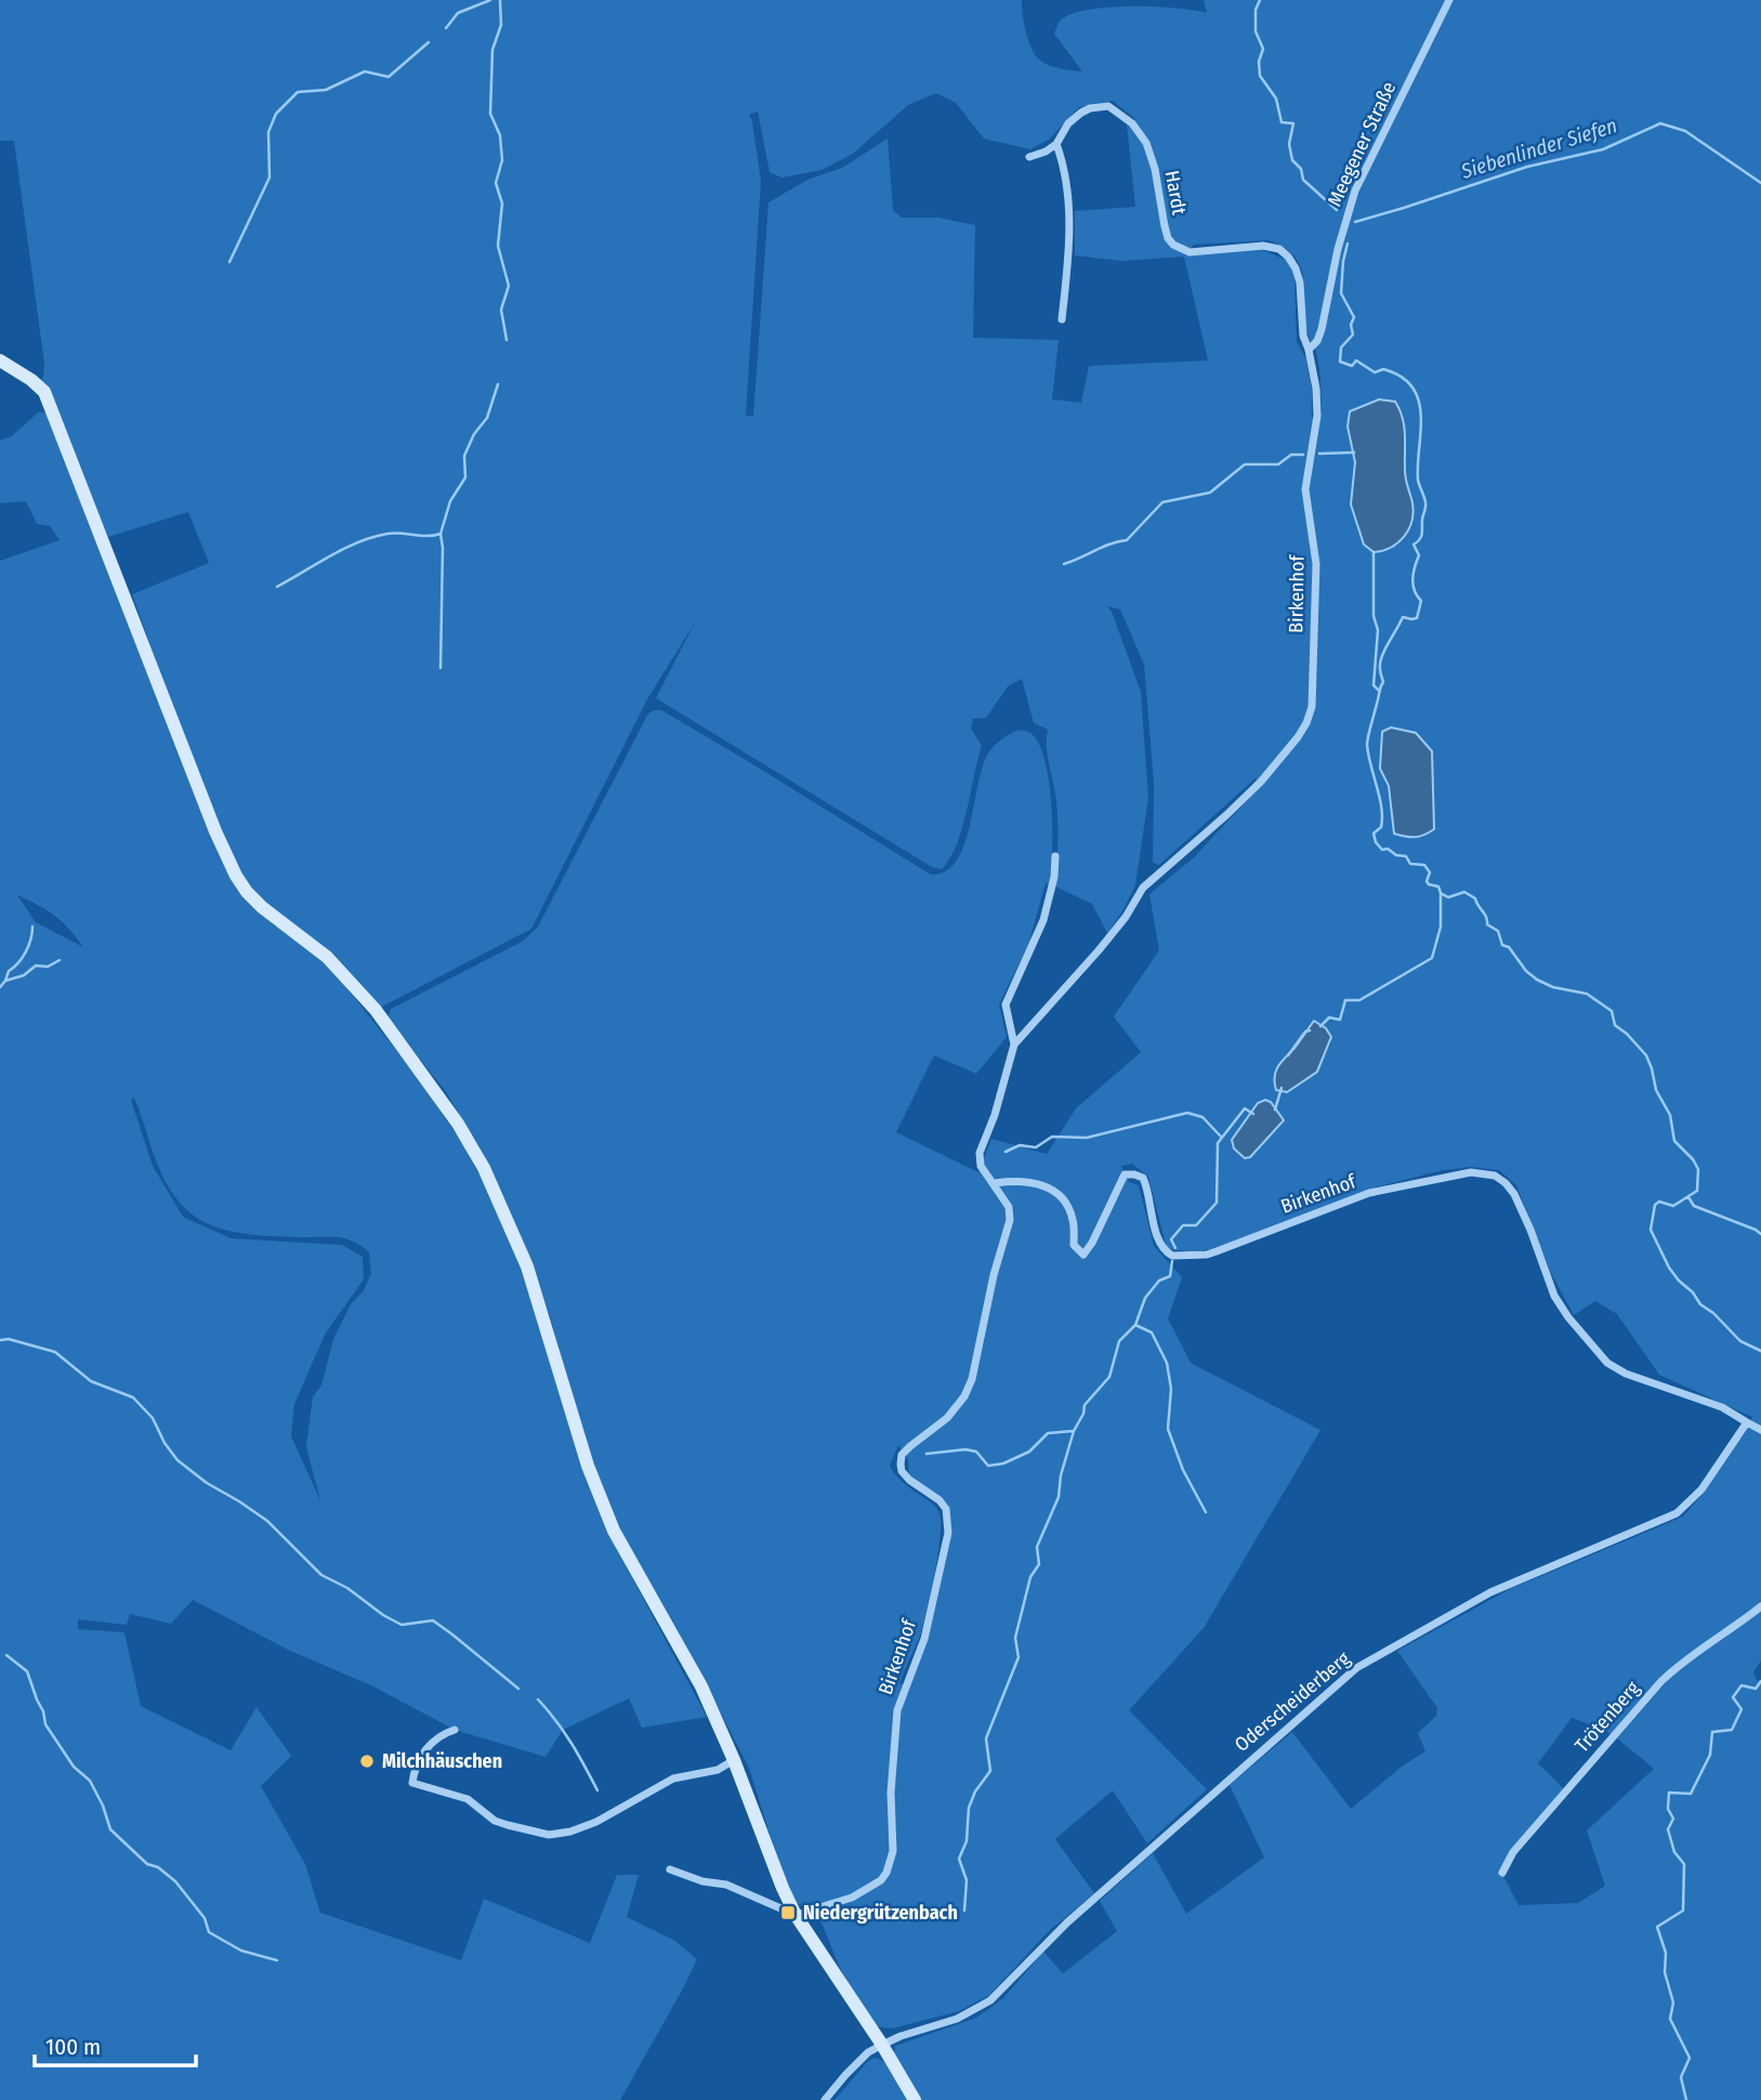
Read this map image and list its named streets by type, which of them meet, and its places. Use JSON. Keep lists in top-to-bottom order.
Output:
{
  "streets": {
    "street": [
      "Meegener Straße",
      "Hardt",
      "Birkenhof",
      "Oderscheiderberg",
      "Trötenberg"
    ]
  },
  "crossings": [
    ["Meegener Straße", "Hardt"],
    ["Meegener Straße", "Birkenhof"],
    ["Hardt", "Birkenhof"],
    ["Birkenhof", "Oderscheiderberg"]
  ],
  "water": ["Siebenlinder Siefen"],
  "places": {
    "other": ["Milchhäuschen"],
    "transit": ["Niedergrützenbach"]
  },
  "scale_bar": "100 m"
}
